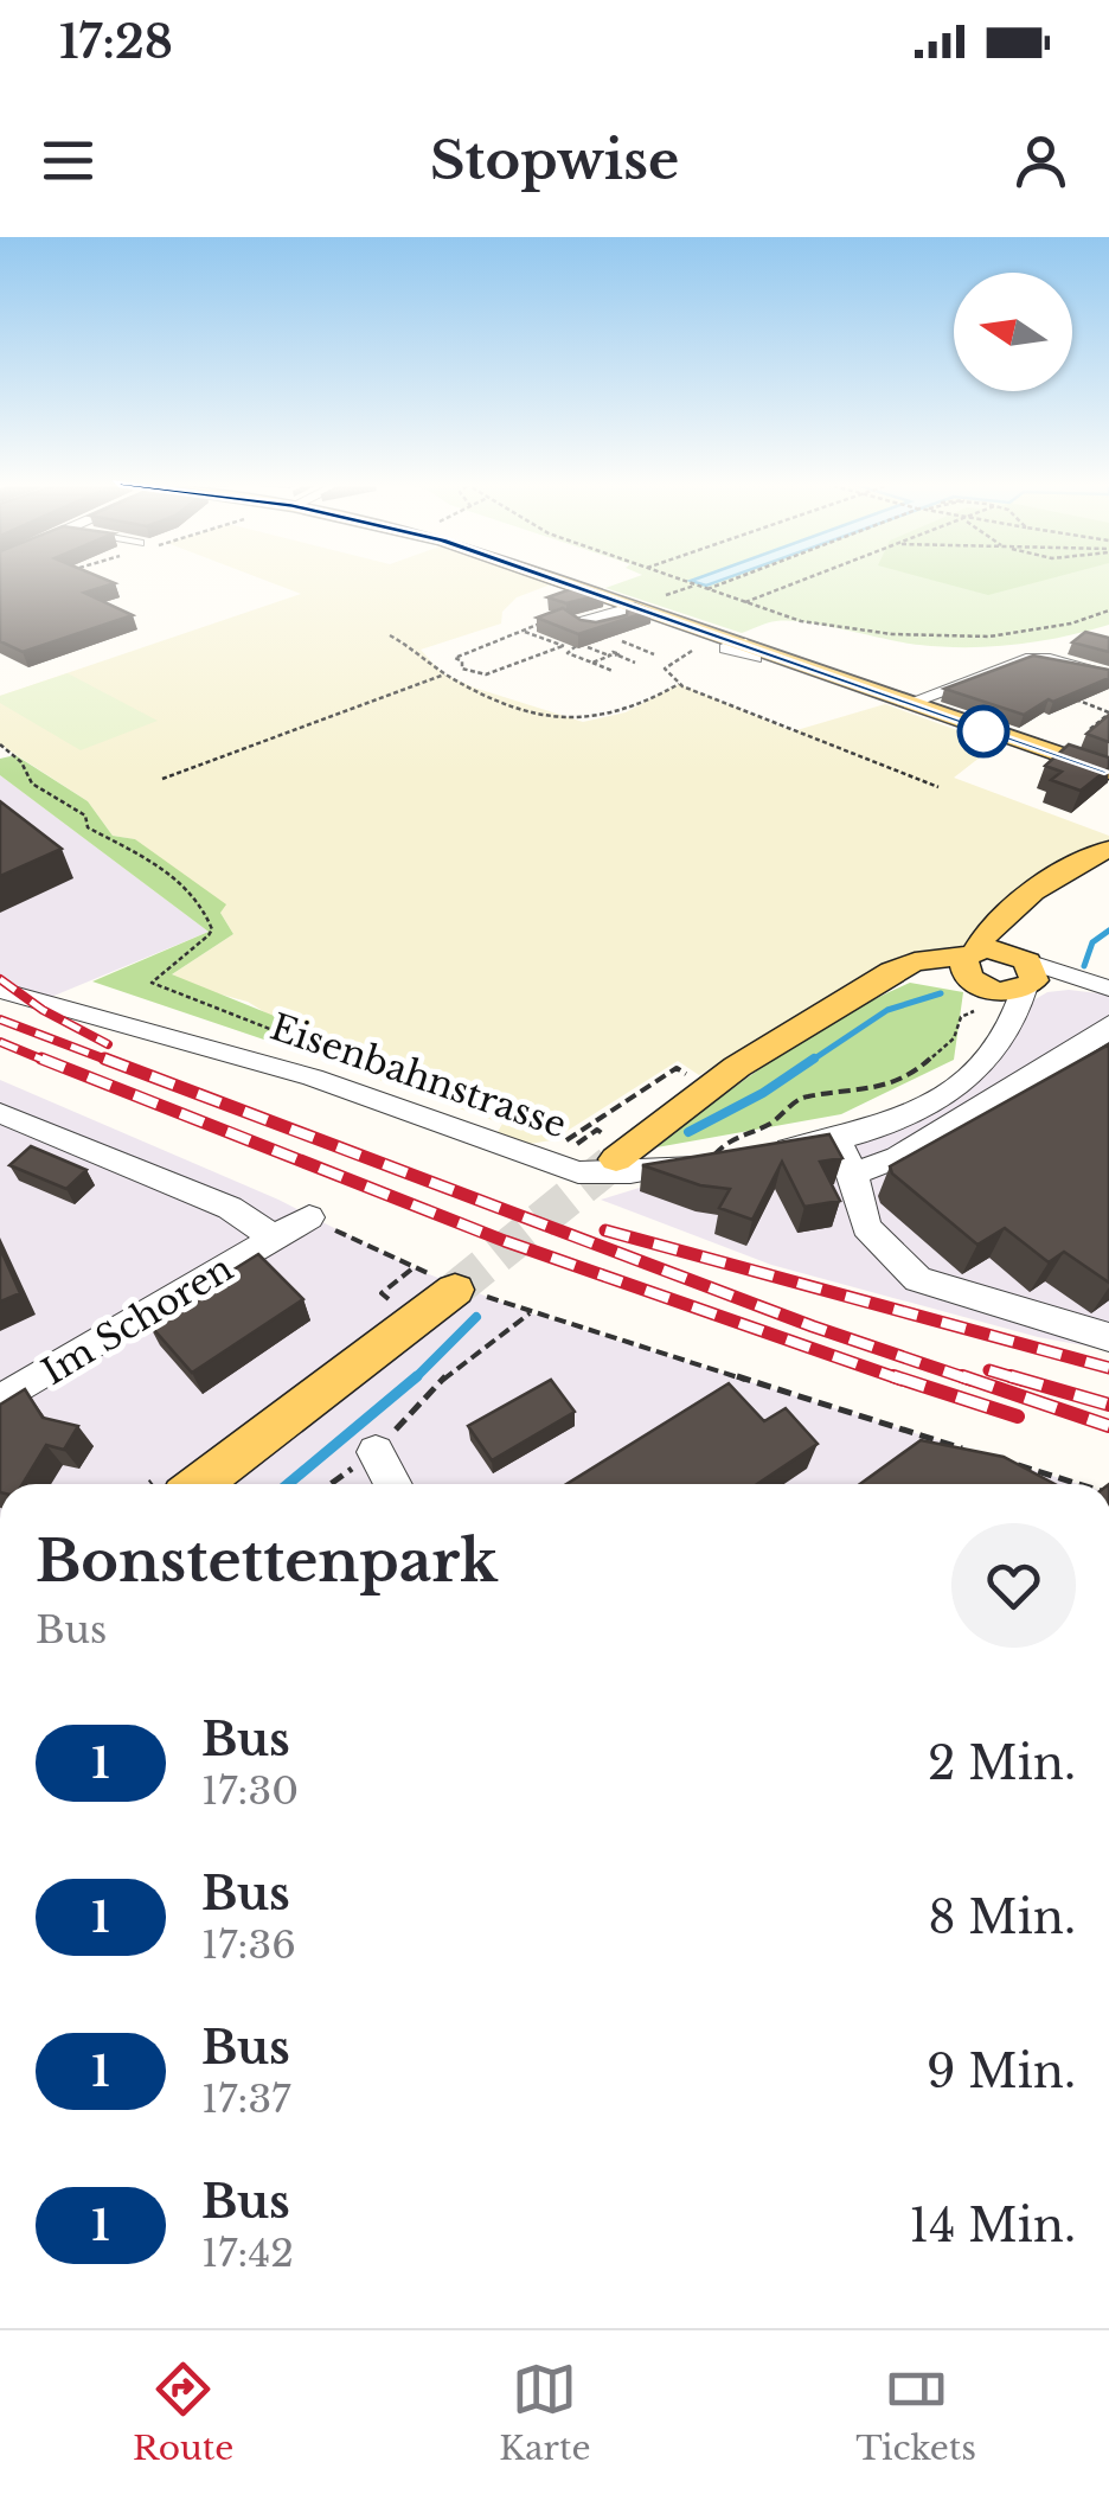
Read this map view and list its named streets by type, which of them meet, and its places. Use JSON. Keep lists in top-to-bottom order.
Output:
{
  "streets": {
    "street": ["Eisenbahnstrasse", "Im Schoren"]
  },
  "lines": ["bus line 1"],
  "north": "left",
  "page": {
    "status": "17:28",
    "header": "Stopwise",
    "heading": ["Bonstettenpark", "Bus"],
    "list": [
      {
        "mark": "1",
        "name": "Bus",
        "note": "17:30",
        "value": "2 Min."
      },
      {
        "mark": "1",
        "name": "Bus",
        "note": "17:36",
        "value": "8 Min."
      },
      {
        "mark": "1",
        "name": "Bus",
        "note": "17:37",
        "value": "9 Min."
      },
      {
        "mark": "1",
        "name": "Bus",
        "note": "17:42",
        "value": "14 Min."
      }
    ],
    "tabs": ["Route", "Karte", "Tickets"]
  }
}
